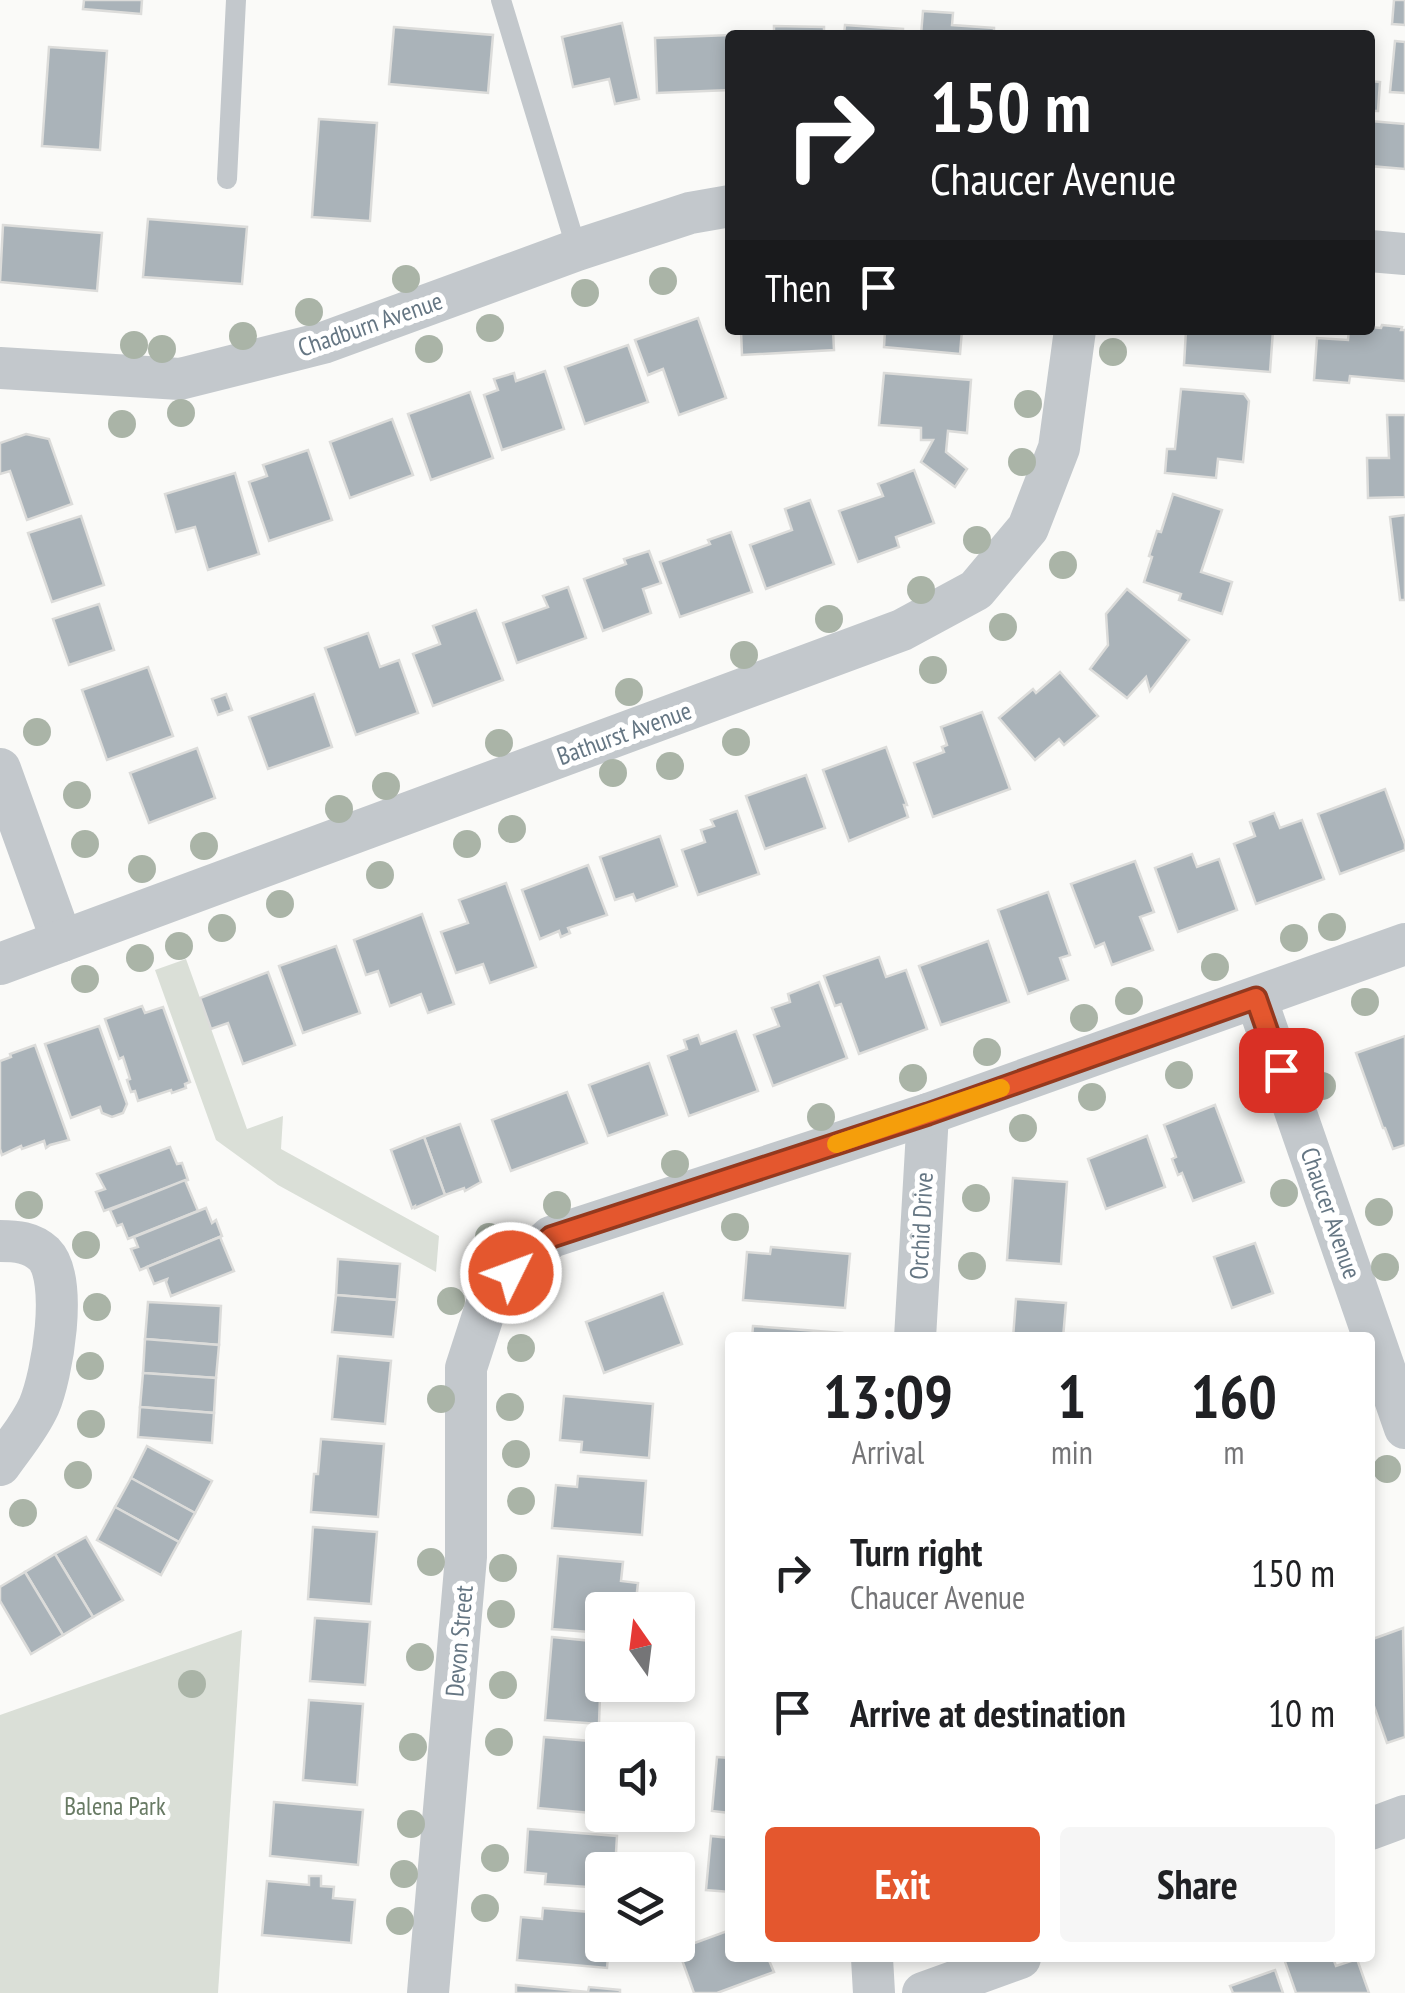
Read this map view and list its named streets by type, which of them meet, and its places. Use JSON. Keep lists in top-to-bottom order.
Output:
{
  "streets": {
    "street": [
      "Chadburn Avenue",
      "Bathurst Avenue",
      "Chaucer Avenue",
      "Orchid Drive",
      "Devon Street"
    ]
  },
  "crossings": [
    ["Orchid Drive", "Devon Street"]
  ],
  "parks": ["Balena Park"],
  "north": "top",
  "page": {
    "turn": ["150 m", "Chaucer Avenue"],
    "then": "Then",
    "eta": [
      "13:09",
      "Arrival",
      "1",
      "min",
      "160",
      "m"
    ],
    "list": [
      {
        "name": "Turn right",
        "note": "Chaucer Avenue",
        "value": "150 m"
      },
      {
        "name": "Arrive at destination",
        "value": "10 m"
      }
    ],
    "buttons": ["Exit", "Share"]
  }
}
